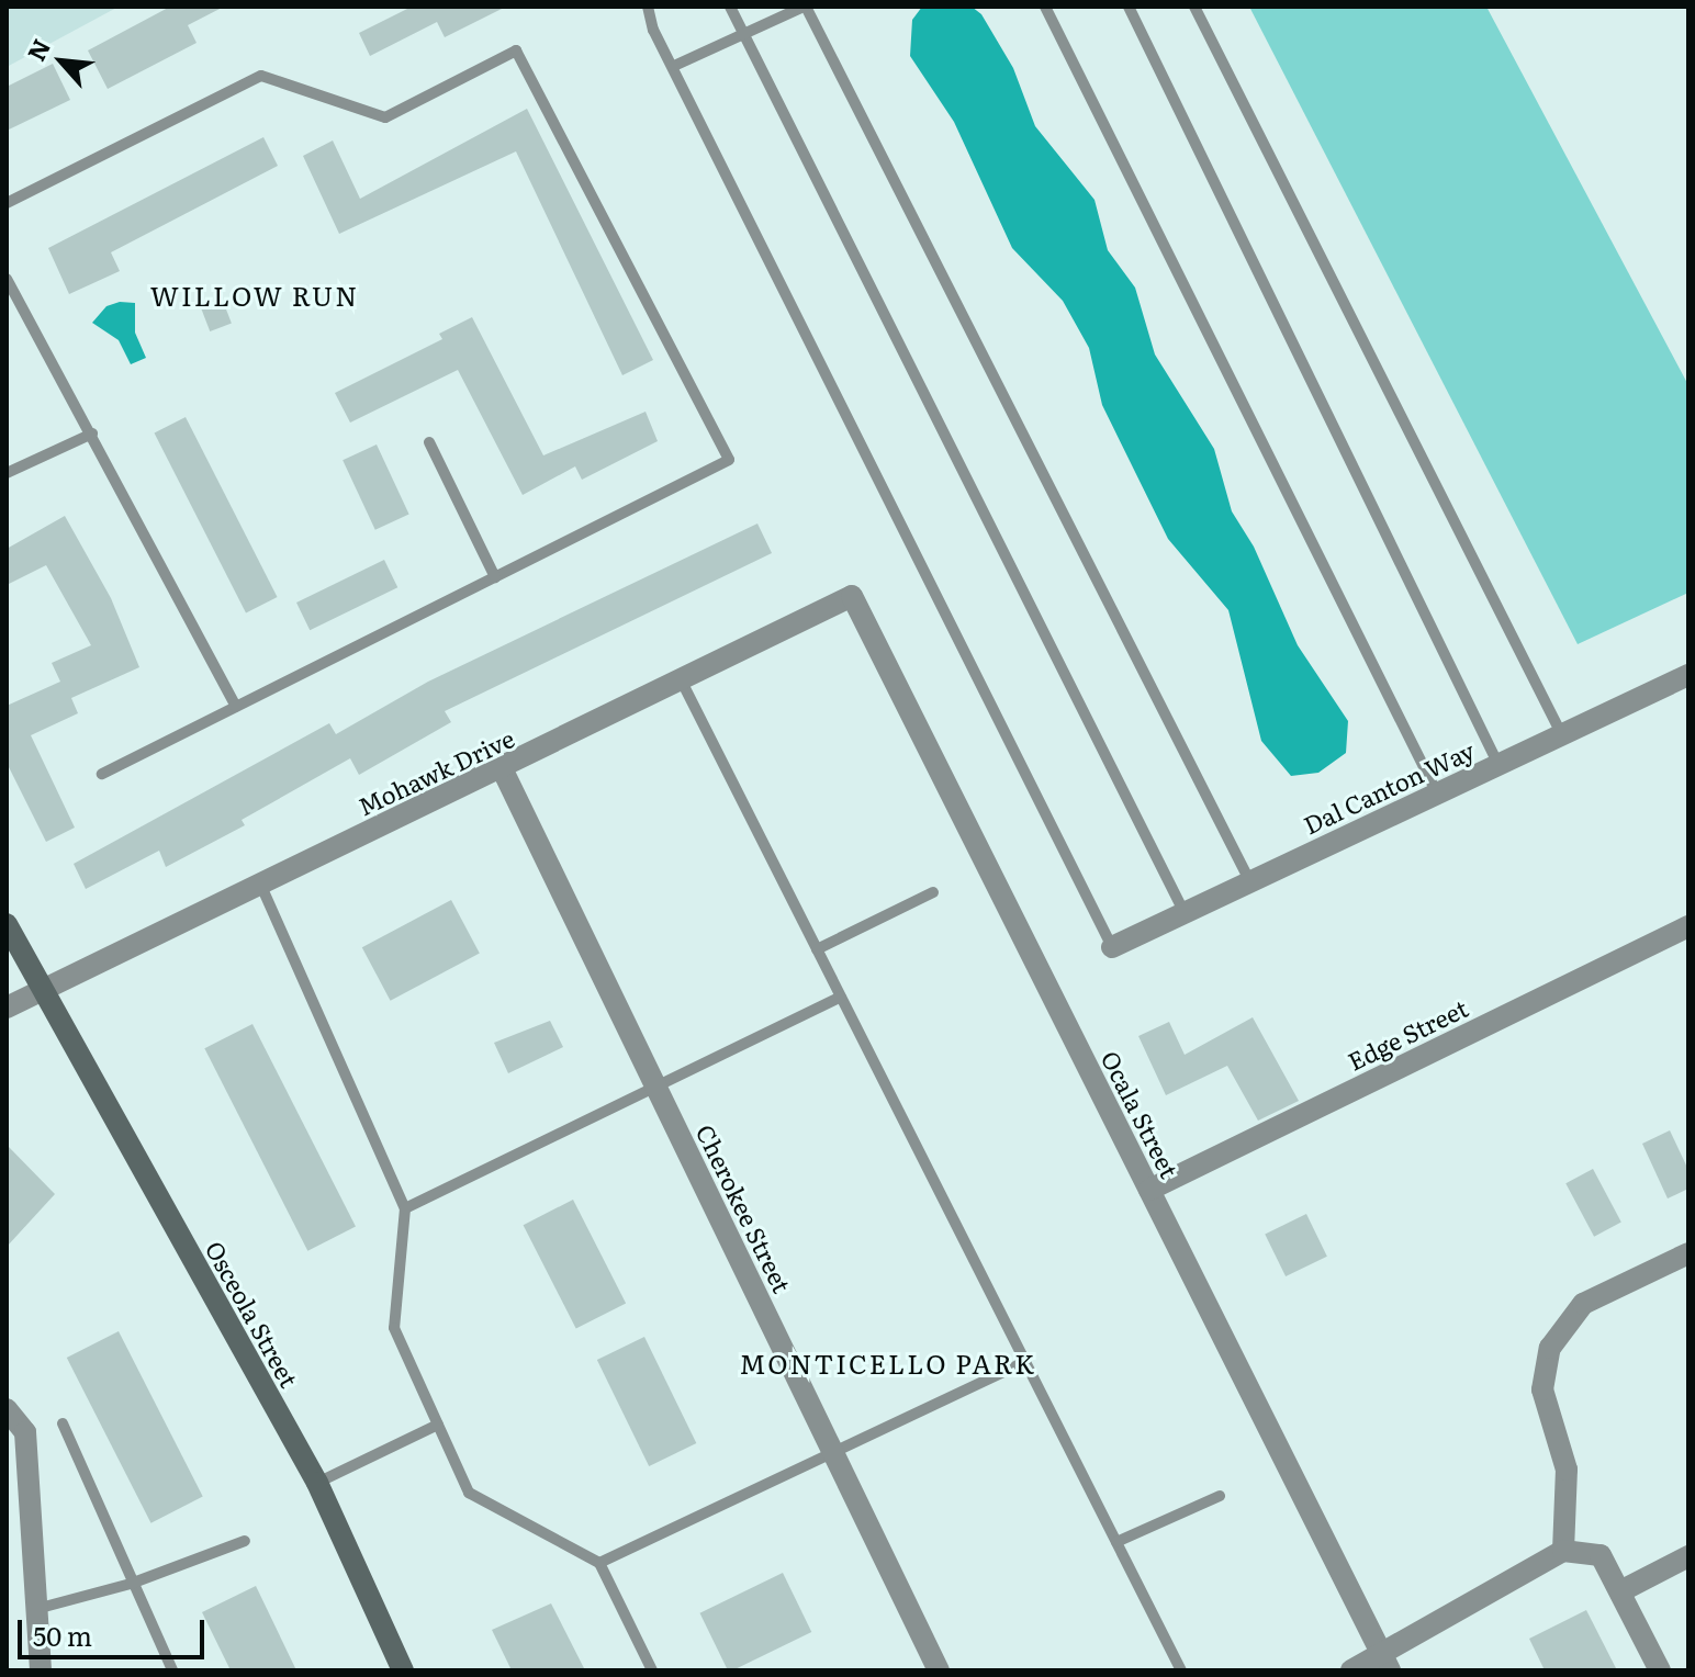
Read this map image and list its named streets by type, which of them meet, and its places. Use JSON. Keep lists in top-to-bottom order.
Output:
{
  "streets": {
    "street": [
      "Mohawk Drive",
      "Dal Canton Way",
      "Edge Street",
      "Ocala Street",
      "Cherokee Street",
      "Osceola Street"
    ]
  },
  "crossings": [
    ["Mohawk Drive", "Ocala Street"],
    ["Mohawk Drive", "Cherokee Street"],
    ["Mohawk Drive", "Osceola Street"],
    ["Edge Street", "Ocala Street"]
  ],
  "districts": ["WILLOW RUN", "MONTICELLO PARK"],
  "scale_bar": "50 m",
  "north": "top left"
}
